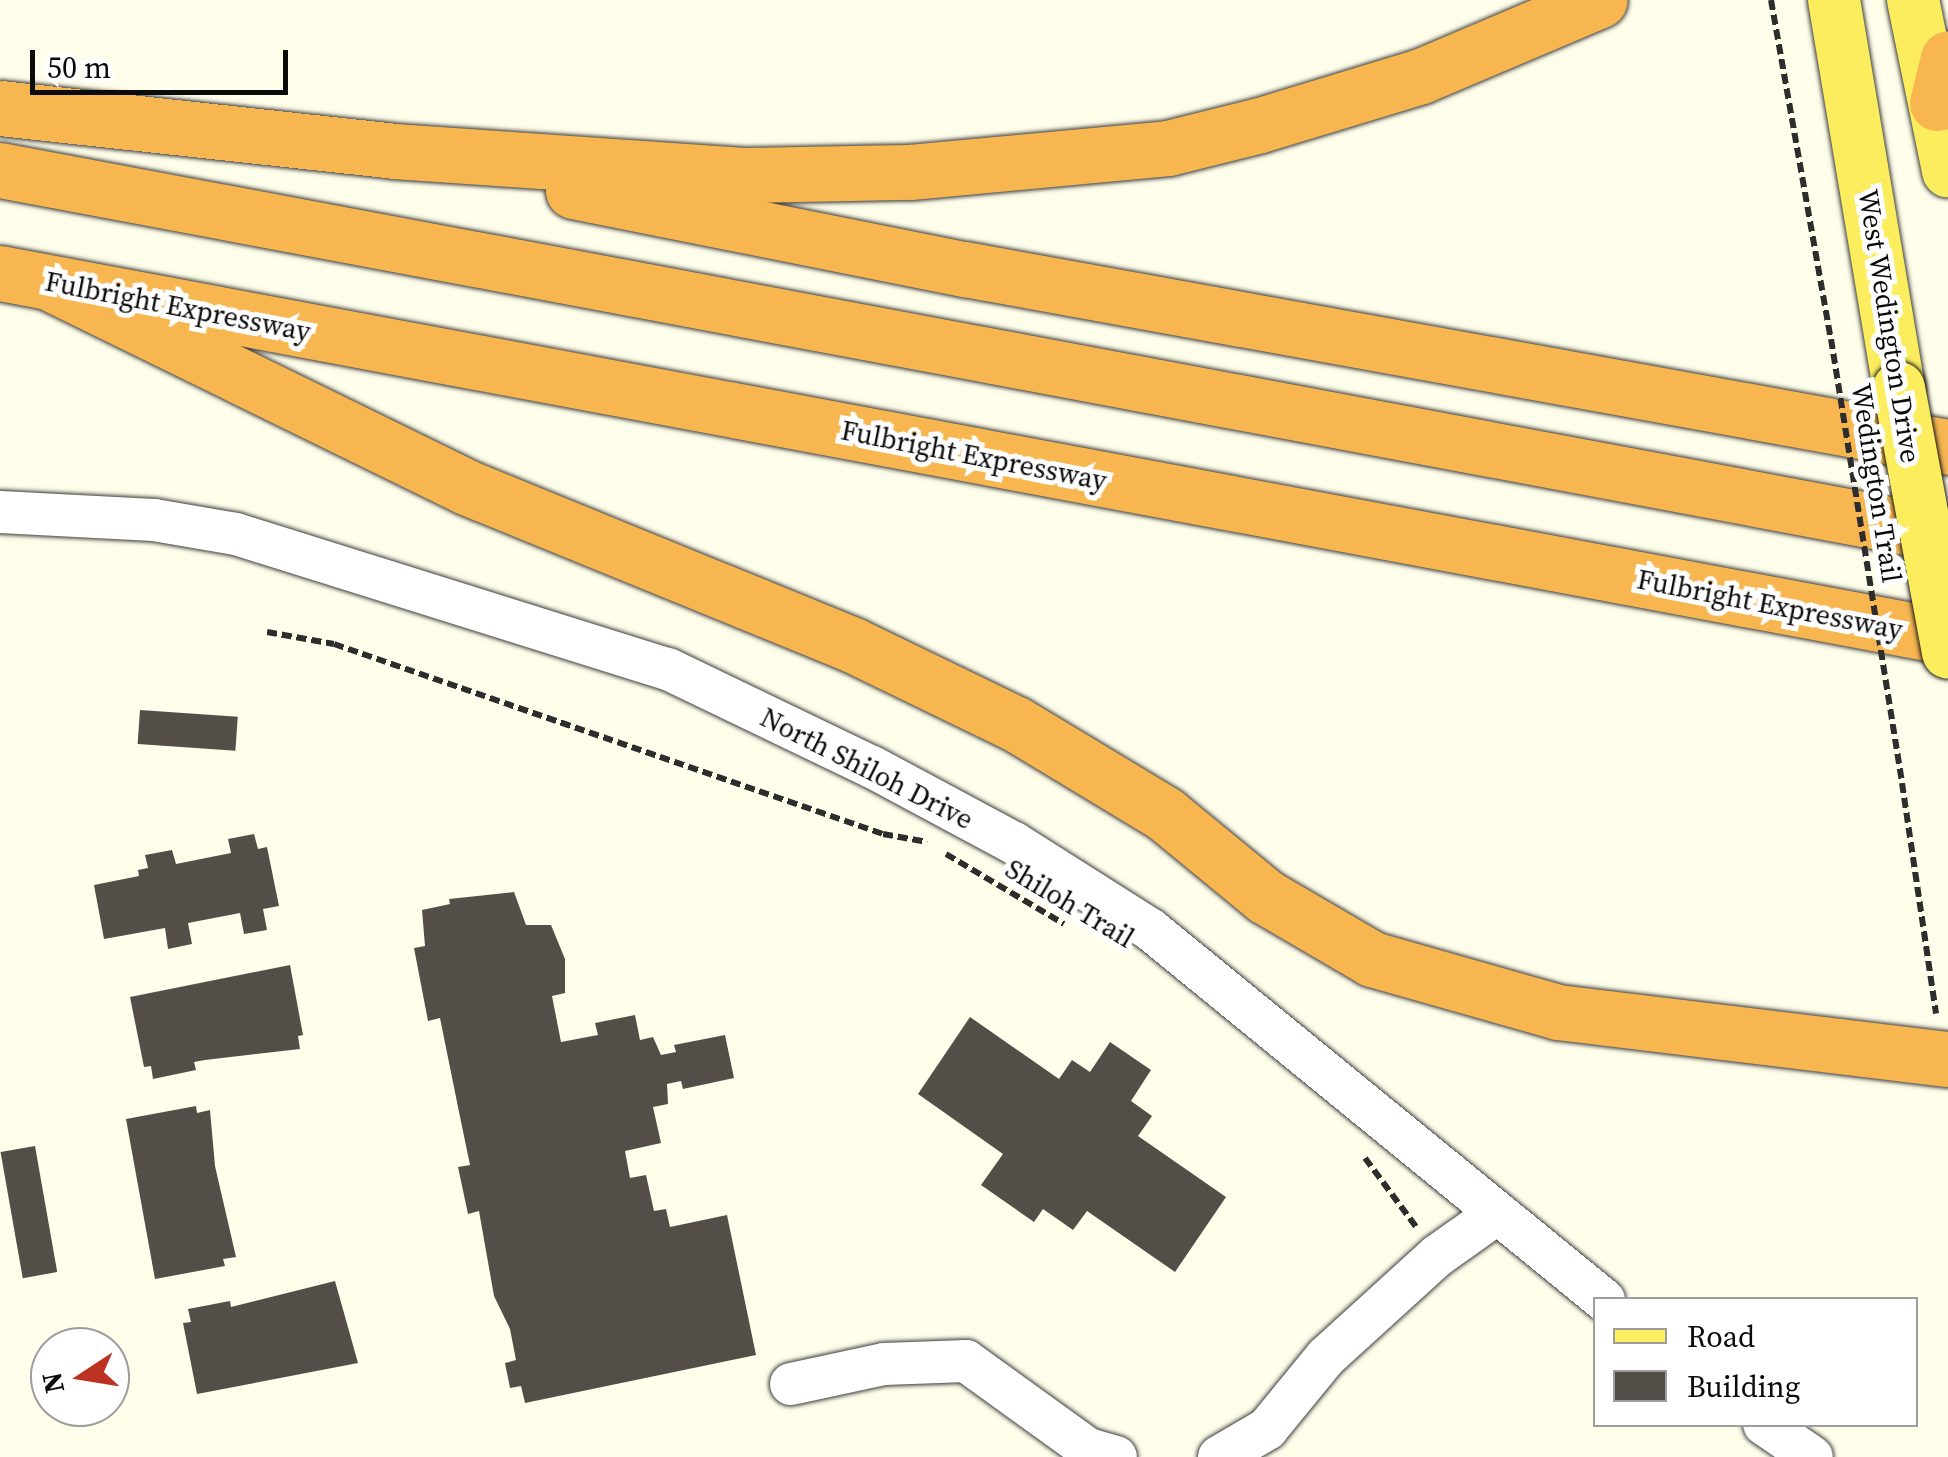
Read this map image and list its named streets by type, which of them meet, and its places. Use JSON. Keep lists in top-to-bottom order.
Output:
{
  "streets": {
    "highway": ["Fulbright Expressway"],
    "main road": ["West Wedington Drive"],
    "street": ["North Shiloh Drive"],
    "path": ["Wedington Trail", "Shiloh Trail"]
  },
  "legend": ["Road", "Building"],
  "scale_bar": "50 m",
  "north": "left"
}
